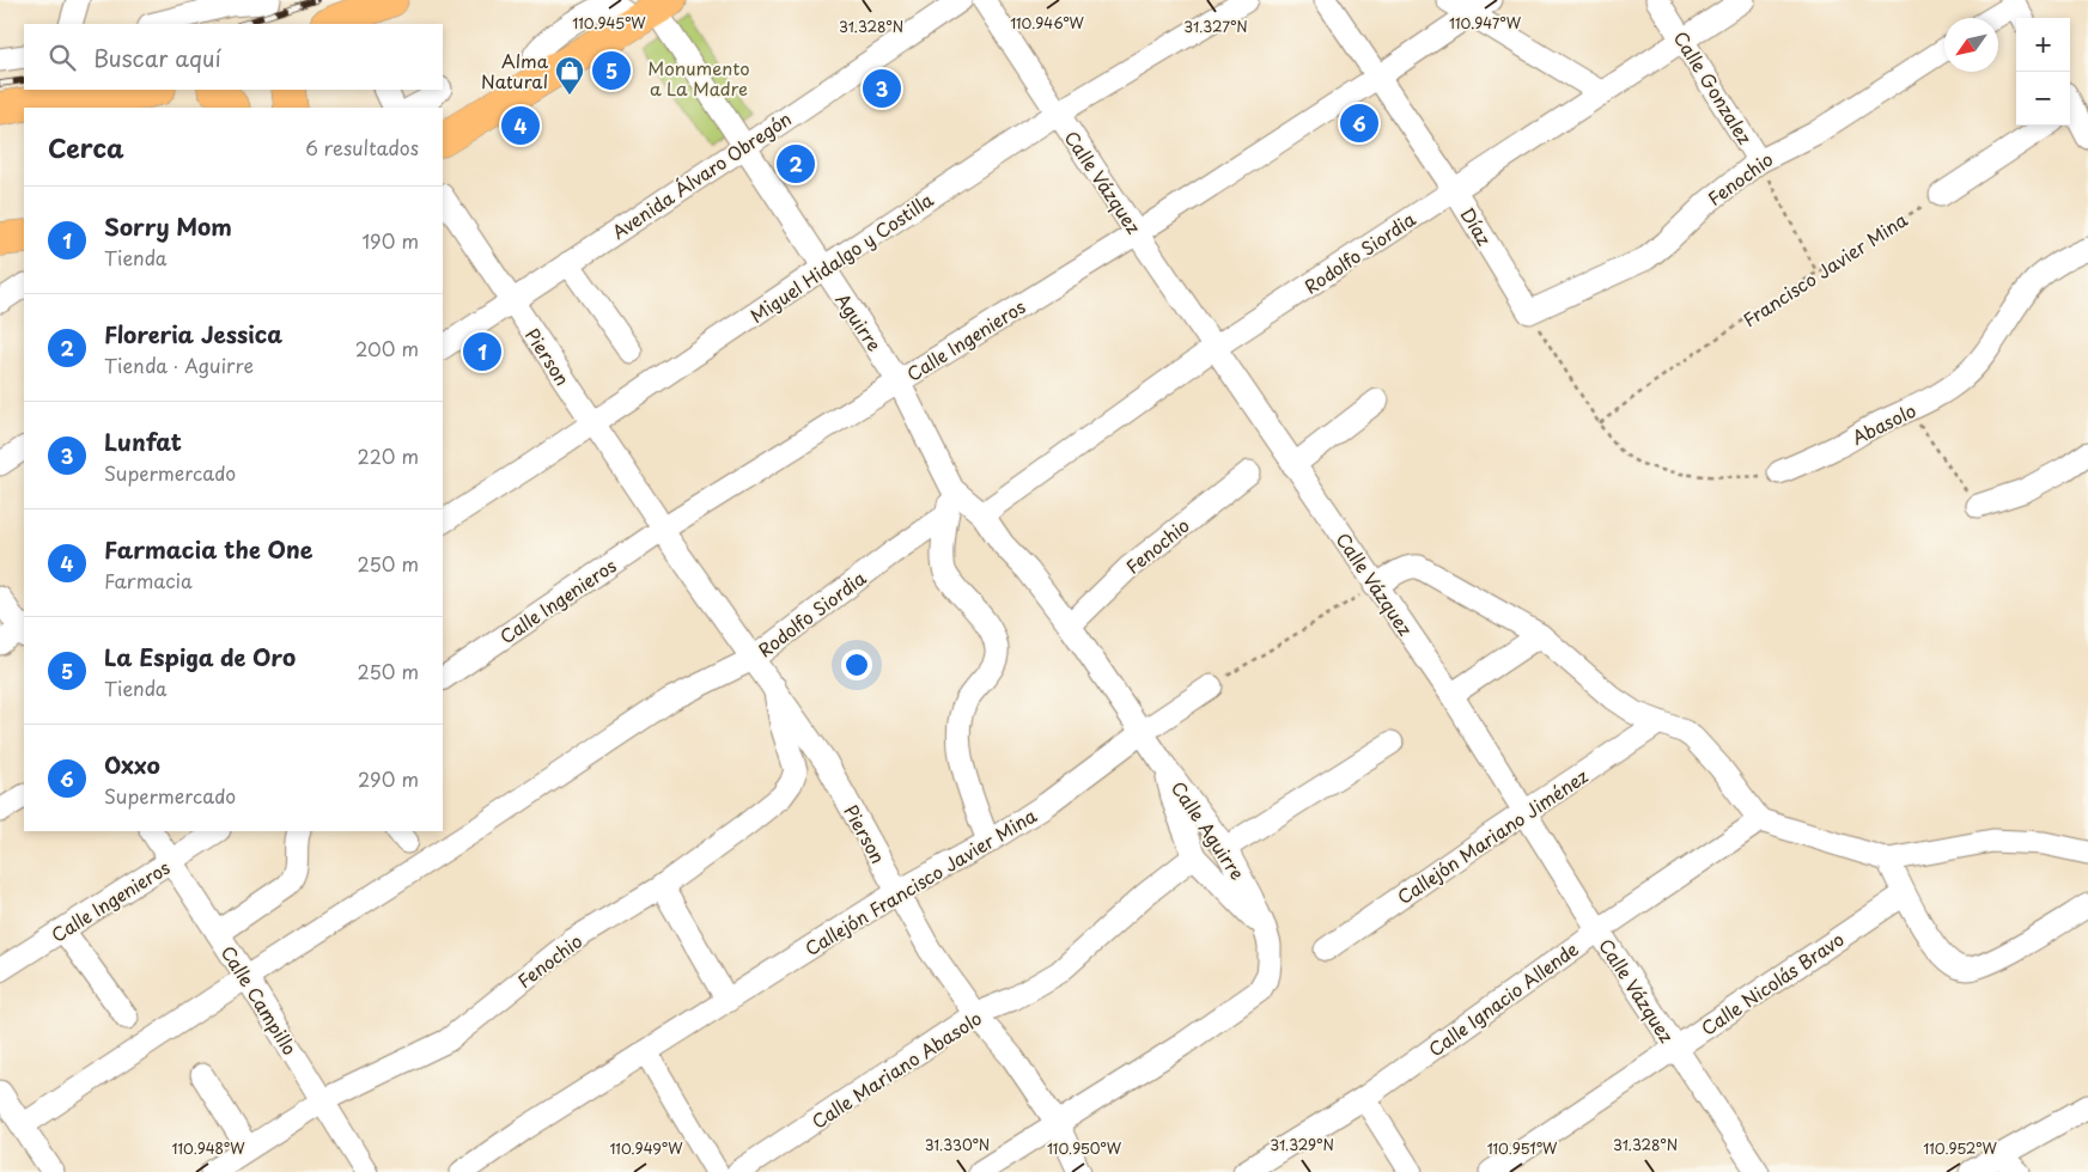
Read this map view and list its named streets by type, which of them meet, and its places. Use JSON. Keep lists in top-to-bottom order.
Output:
{
  "streets": {
    "street": [
      "Calle Gonzalez",
      "Avenida Álvaro Obregón",
      "Fenochio",
      "Calle Vázquez",
      "Díaz",
      "Rodolfo Siordia",
      "Miguel Hidalgo y Costilla",
      "Aguirre",
      "Calle Ingenieros",
      "Pierson",
      "Abasolo",
      "Calle Aguirre",
      "Callejón Mariano Jiménez",
      "Callejón Francisco Javier Mina",
      "Calle Nicolás Bravo",
      "Calle Ignacio Allende",
      "Calle Campillo",
      "Calle Mariano Abasolo"
    ],
    "path": ["Francisco Javier Mina"]
  },
  "crossings": [
    ["Calle Gonzalez", "Fenochio"],
    ["Calle Gonzalez", "Rodolfo Siordia"],
    ["Calle Gonzalez", "Francisco Javier Mina"],
    ["Avenida Álvaro Obregón", "Aguirre"],
    ["Avenida Álvaro Obregón", "Pierson"],
    ["Fenochio", "Díaz"],
    ["Fenochio", "Aguirre"],
    ["Fenochio", "Pierson"],
    ["Fenochio", "Calle Aguirre"],
    ["Fenochio", "Calle Campillo"],
    ["Calle Vázquez", "Rodolfo Siordia"],
    ["Calle Vázquez", "Miguel Hidalgo y Costilla"],
    ["Calle Vázquez", "Calle Ingenieros"],
    ["Calle Vázquez", "Callejón Mariano Jiménez"],
    ["Calle Vázquez", "Calle Nicolás Bravo"],
    ["Calle Vázquez", "Calle Ignacio Allende"],
    ["Díaz", "Rodolfo Siordia"],
    ["Díaz", "Calle Ingenieros"],
    ["Rodolfo Siordia", "Aguirre"],
    ["Rodolfo Siordia", "Pierson"],
    ["Rodolfo Siordia", "Calle Campillo"],
    ["Miguel Hidalgo y Costilla", "Aguirre"],
    ["Miguel Hidalgo y Costilla", "Pierson"],
    ["Aguirre", "Calle Ingenieros"],
    ["Aguirre", "Calle Aguirre"],
    ["Calle Ingenieros", "Pierson"],
    ["Calle Ingenieros", "Calle Campillo"],
    ["Pierson", "Calle Aguirre"],
    ["Pierson", "Callejón Francisco Javier Mina"],
    ["Pierson", "Calle Mariano Abasolo"],
    ["Calle Aguirre", "Callejón Francisco Javier Mina"],
    ["Calle Aguirre", "Calle Mariano Abasolo"]
  ],
  "parks": ["Monumento a La Madre"],
  "places": {
    "shop": ["Alma Natural"]
  },
  "north": "bottom left",
  "page": {
    "map_buttons": ["+", "−"],
    "search": "Buscar aquí",
    "pins": [
      "5",
      "3",
      "6",
      "4",
      "2",
      "1"
    ],
    "heading": ["Cerca", "6 resultados"],
    "list": [
      {
        "mark": "1",
        "name": "Sorry Mom",
        "note": "Tienda",
        "value": "190 m"
      },
      {
        "mark": "2",
        "name": "Floreria Jessica",
        "note": "Tienda · Aguirre",
        "value": "200 m"
      },
      {
        "mark": "3",
        "name": "Lunfat",
        "note": "Supermercado",
        "value": "220 m"
      },
      {
        "mark": "4",
        "name": "Farmacia the One",
        "note": "Farmacia",
        "value": "250 m"
      },
      {
        "mark": "5",
        "name": "La Espiga de Oro",
        "note": "Tienda",
        "value": "250 m"
      },
      {
        "mark": "6",
        "name": "Oxxo",
        "note": "Supermercado",
        "value": "290 m"
      }
    ]
  },
  "coordinates": [
    "110.945°W",
    "110.946°W",
    "110.947°W",
    "31.328°N",
    "31.327°N",
    "31.330°N",
    "31.329°N",
    "110.948°W",
    "110.949°W",
    "110.950°W",
    "110.951°W",
    "110.952°W"
  ]
}
